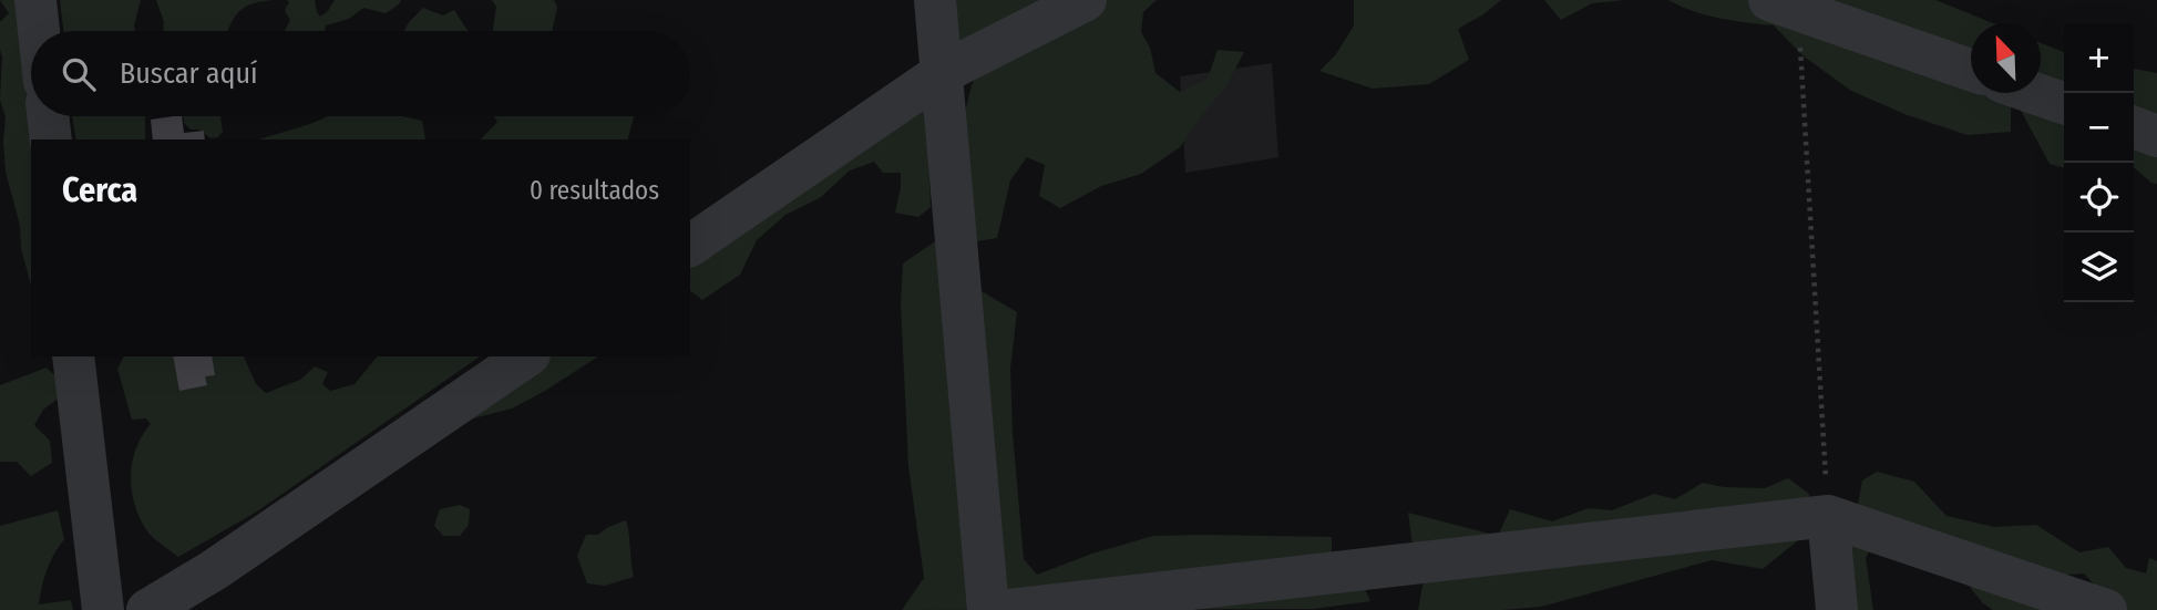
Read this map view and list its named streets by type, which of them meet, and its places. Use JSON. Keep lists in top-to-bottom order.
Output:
{
  "north": "top left",
  "page": {
    "map_buttons": ["+", "−"],
    "search": "Buscar aquí",
    "heading": ["Cerca", "0 resultados"]
  }
}
